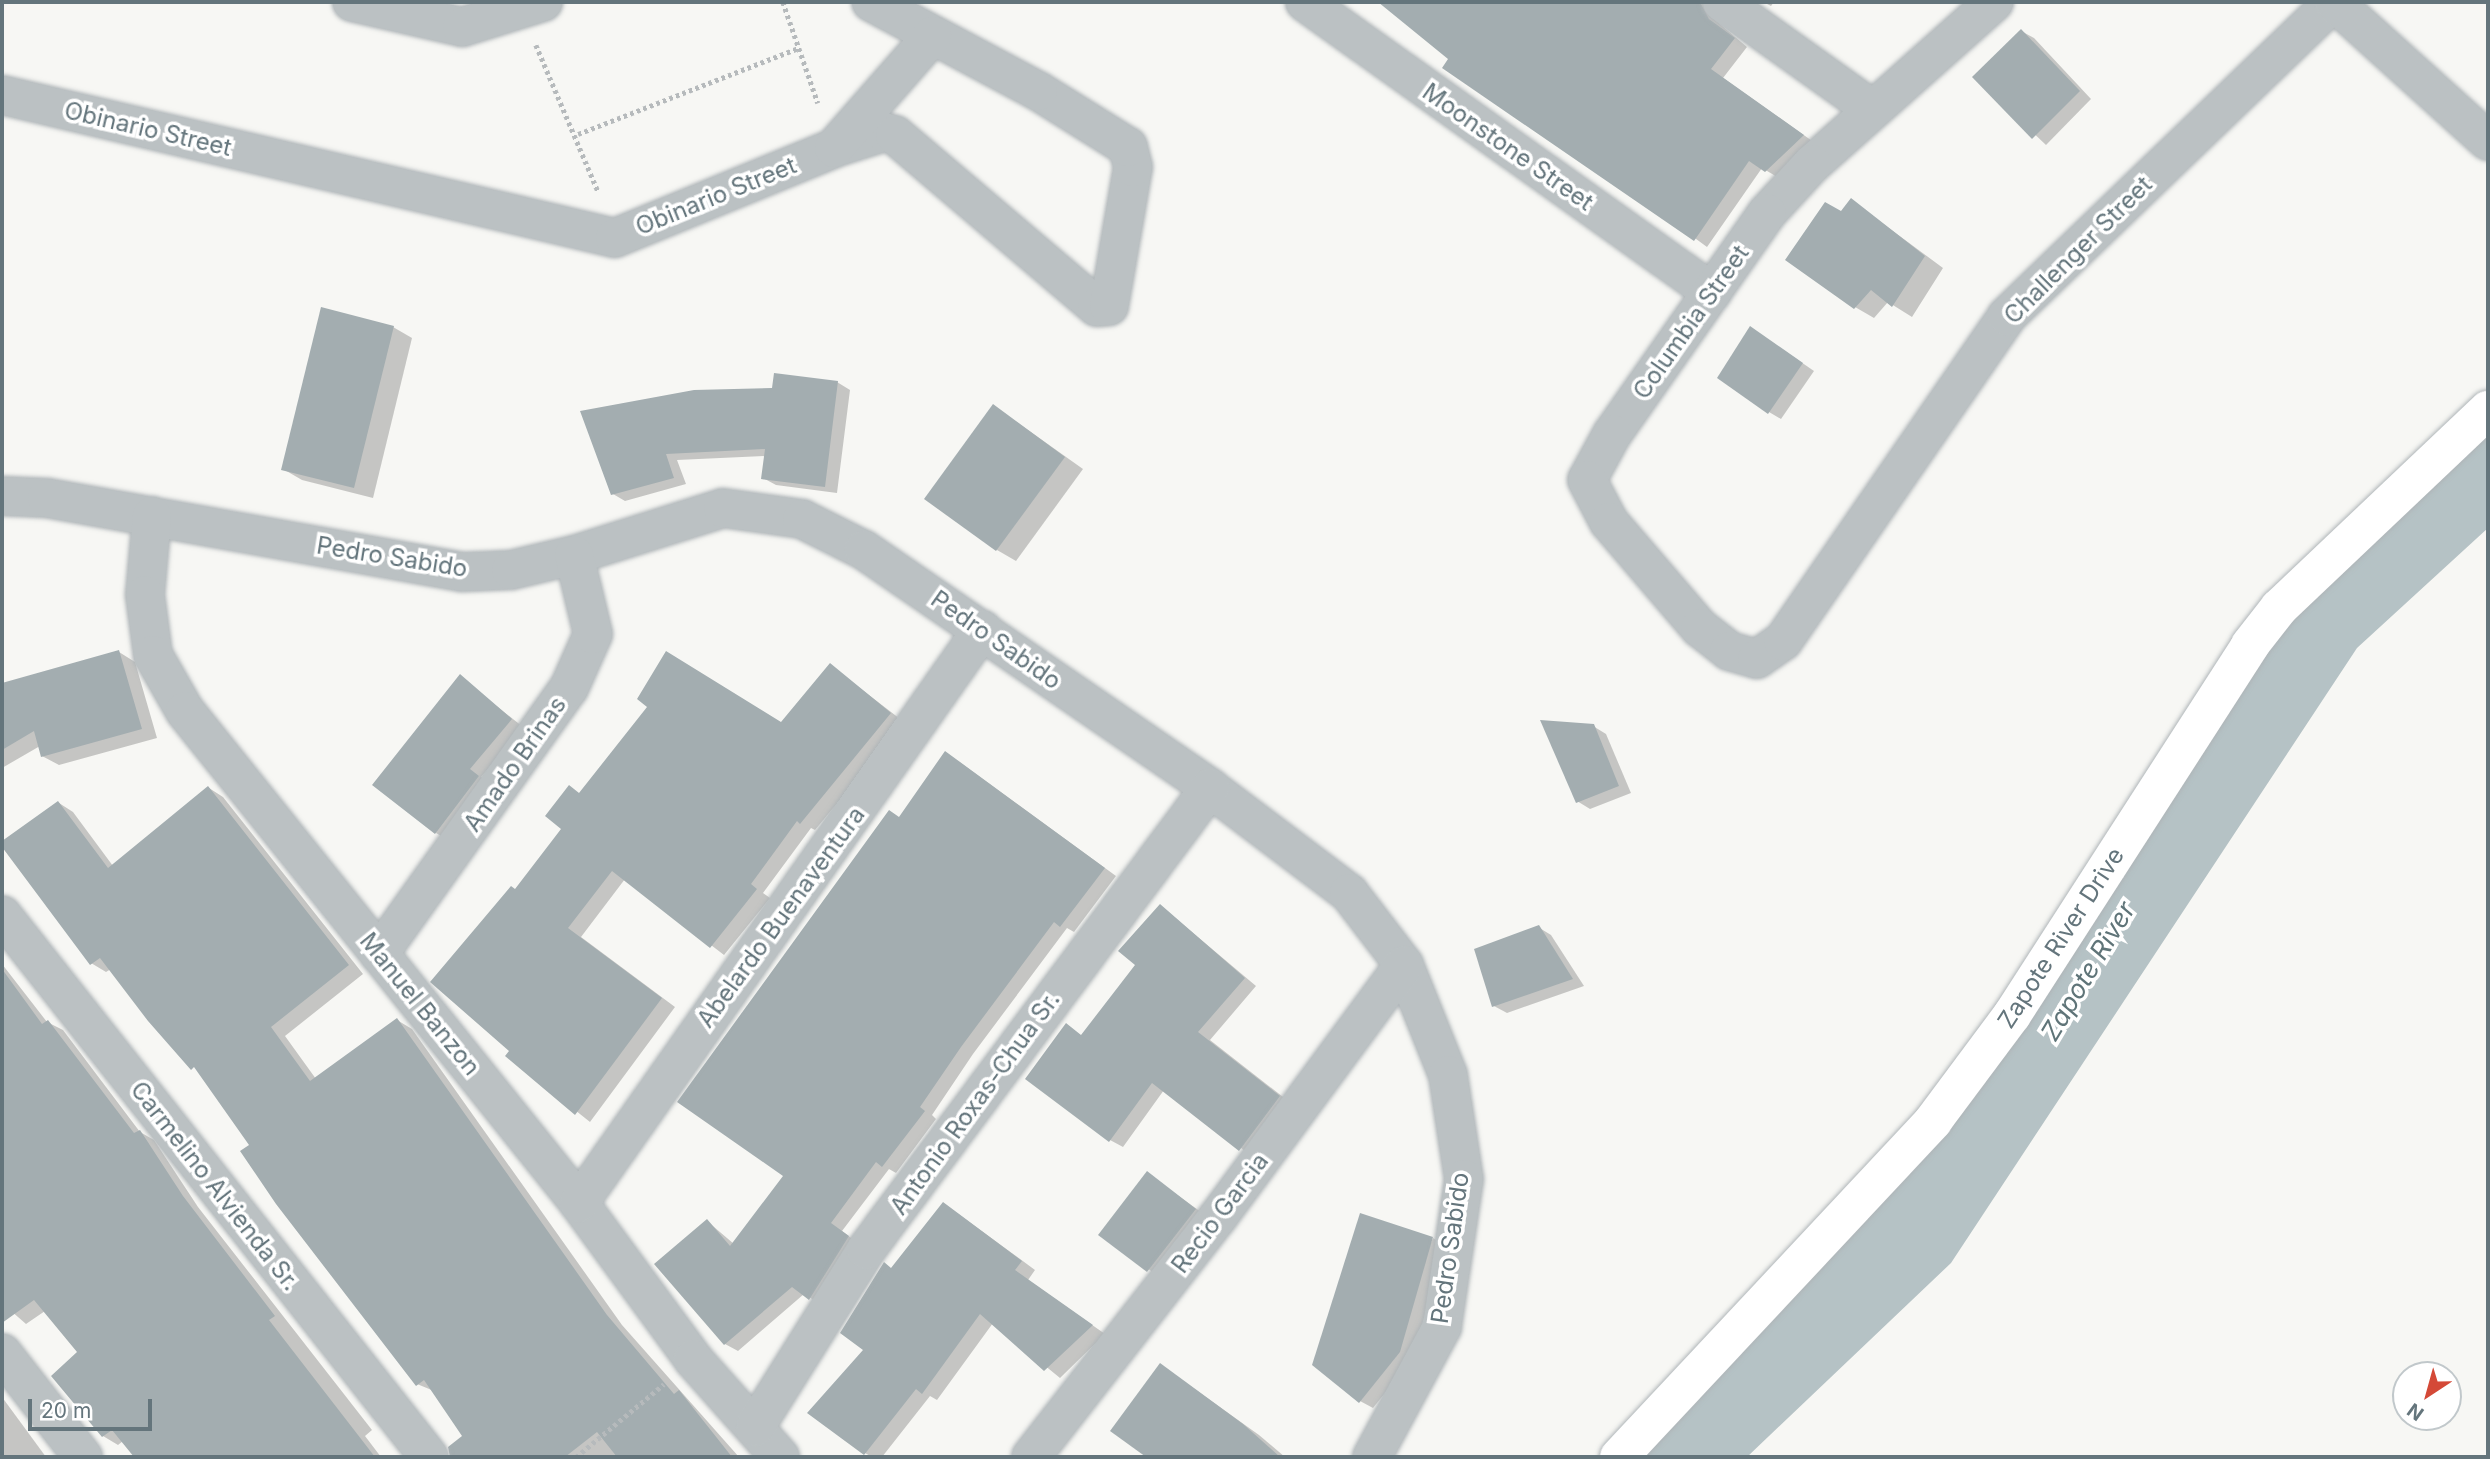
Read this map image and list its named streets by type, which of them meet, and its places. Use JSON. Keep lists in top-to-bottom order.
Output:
{
  "streets": {
    "main road": ["Zapote River Drive"],
    "street": [
      "Obinario Street",
      "Moonstone Street",
      "Challenger Street",
      "Columbia Street",
      "Pedro Sabido",
      "Amado Brinas",
      "Abelardo Buenaventura",
      "Manuel Banzon",
      "Antonio Roxas-Chua Sr.",
      "Carmelino Alvienda Sr.",
      "Recio Garcia"
    ]
  },
  "crossings": [
    ["Moonstone Street", "Columbia Street"],
    ["Challenger Street", "Columbia Street"],
    ["Pedro Sabido", "Amado Brinas"],
    ["Pedro Sabido", "Abelardo Buenaventura"],
    ["Pedro Sabido", "Manuel Banzon"],
    ["Pedro Sabido", "Antonio Roxas-Chua Sr."],
    ["Pedro Sabido", "Recio Garcia"],
    ["Amado Brinas", "Manuel Banzon"],
    ["Abelardo Buenaventura", "Manuel Banzon"],
    ["Manuel Banzon", "Antonio Roxas-Chua Sr."]
  ],
  "water": ["Zapote River"],
  "scale_bar": "20 m",
  "north": "bottom left"
}
